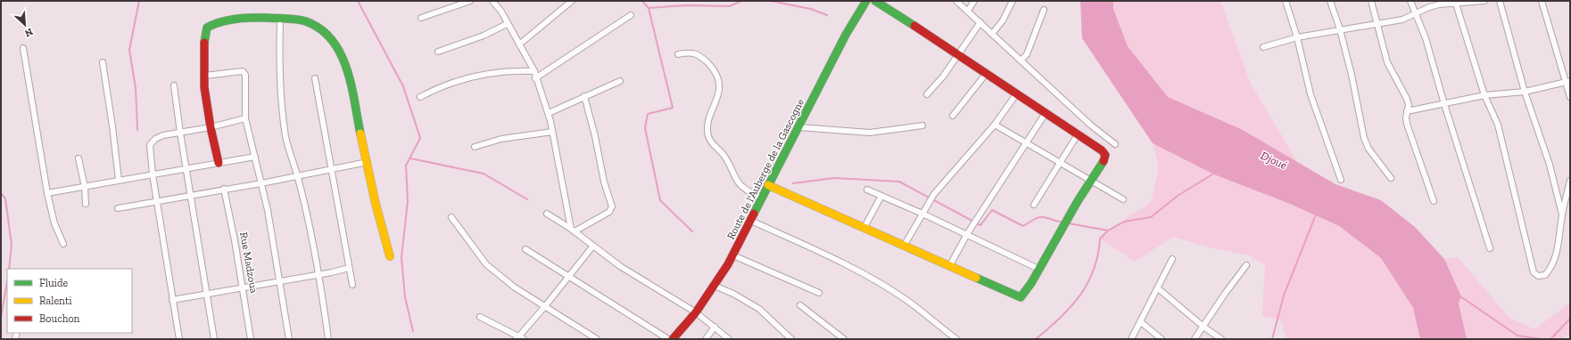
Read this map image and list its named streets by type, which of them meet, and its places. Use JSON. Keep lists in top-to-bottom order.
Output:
{
  "streets": {
    "street": ["Route de l'Auberge de la Gascogne", "Rue Madzoua"]
  },
  "water": ["Djoué"],
  "legend": ["Fluide", "Ralenti", "Bouchon"],
  "north": "bottom right"
}
